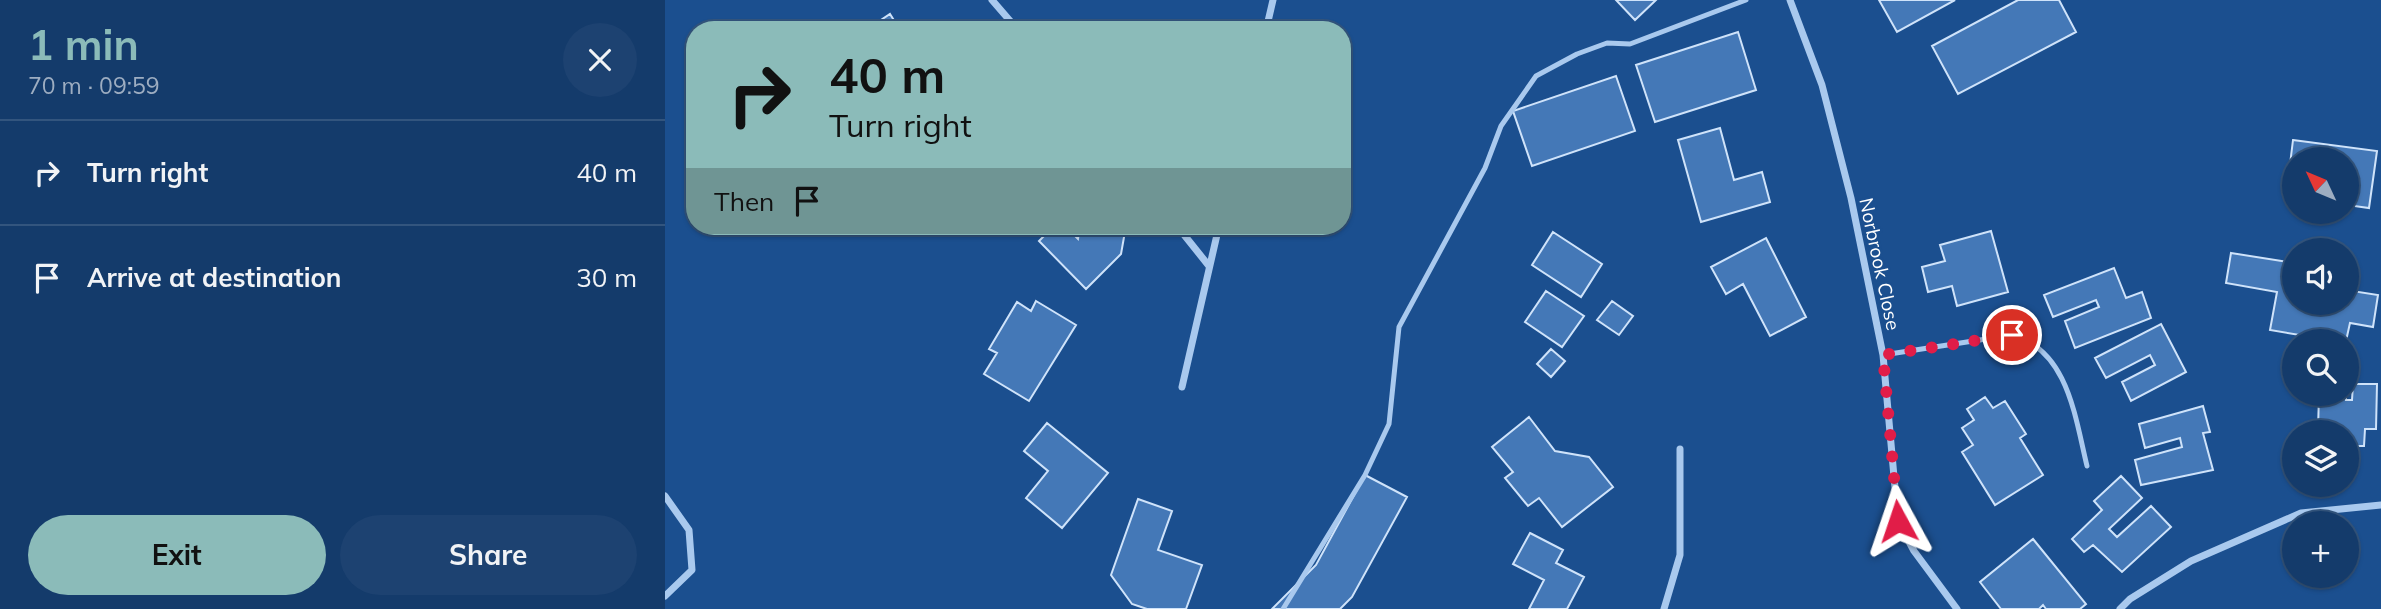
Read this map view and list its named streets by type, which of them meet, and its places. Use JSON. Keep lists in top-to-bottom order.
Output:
{
  "streets": {
    "street": ["Norbrook Close"]
  },
  "north": "top left",
  "page": {
    "heading": ["1 min", "70 m · 09:59"],
    "turn": ["40 m", "Turn right"],
    "list": [
      {
        "name": "Turn right",
        "value": "40 m"
      },
      {
        "name": "Arrive at destination",
        "value": "30 m"
      }
    ],
    "map_buttons": "+",
    "then": "Then",
    "buttons": ["Exit", "Share"]
  }
}
